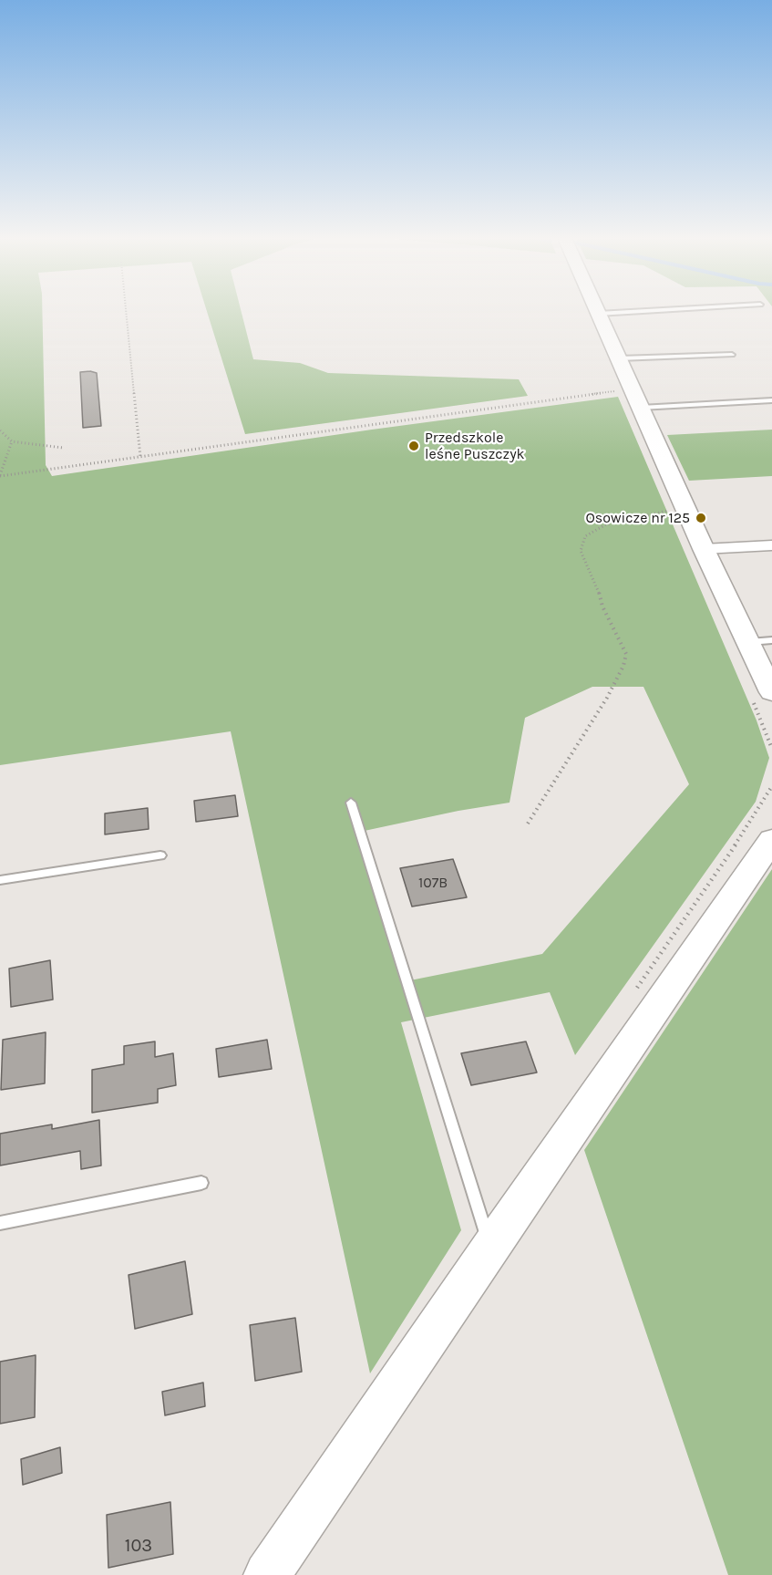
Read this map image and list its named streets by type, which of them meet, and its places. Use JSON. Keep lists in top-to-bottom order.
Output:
{
  "places": ["Przedszkole leśne Puszczyk", "Osowicze nr 125"],
  "house_numbers": ["107B", "103"]
}
